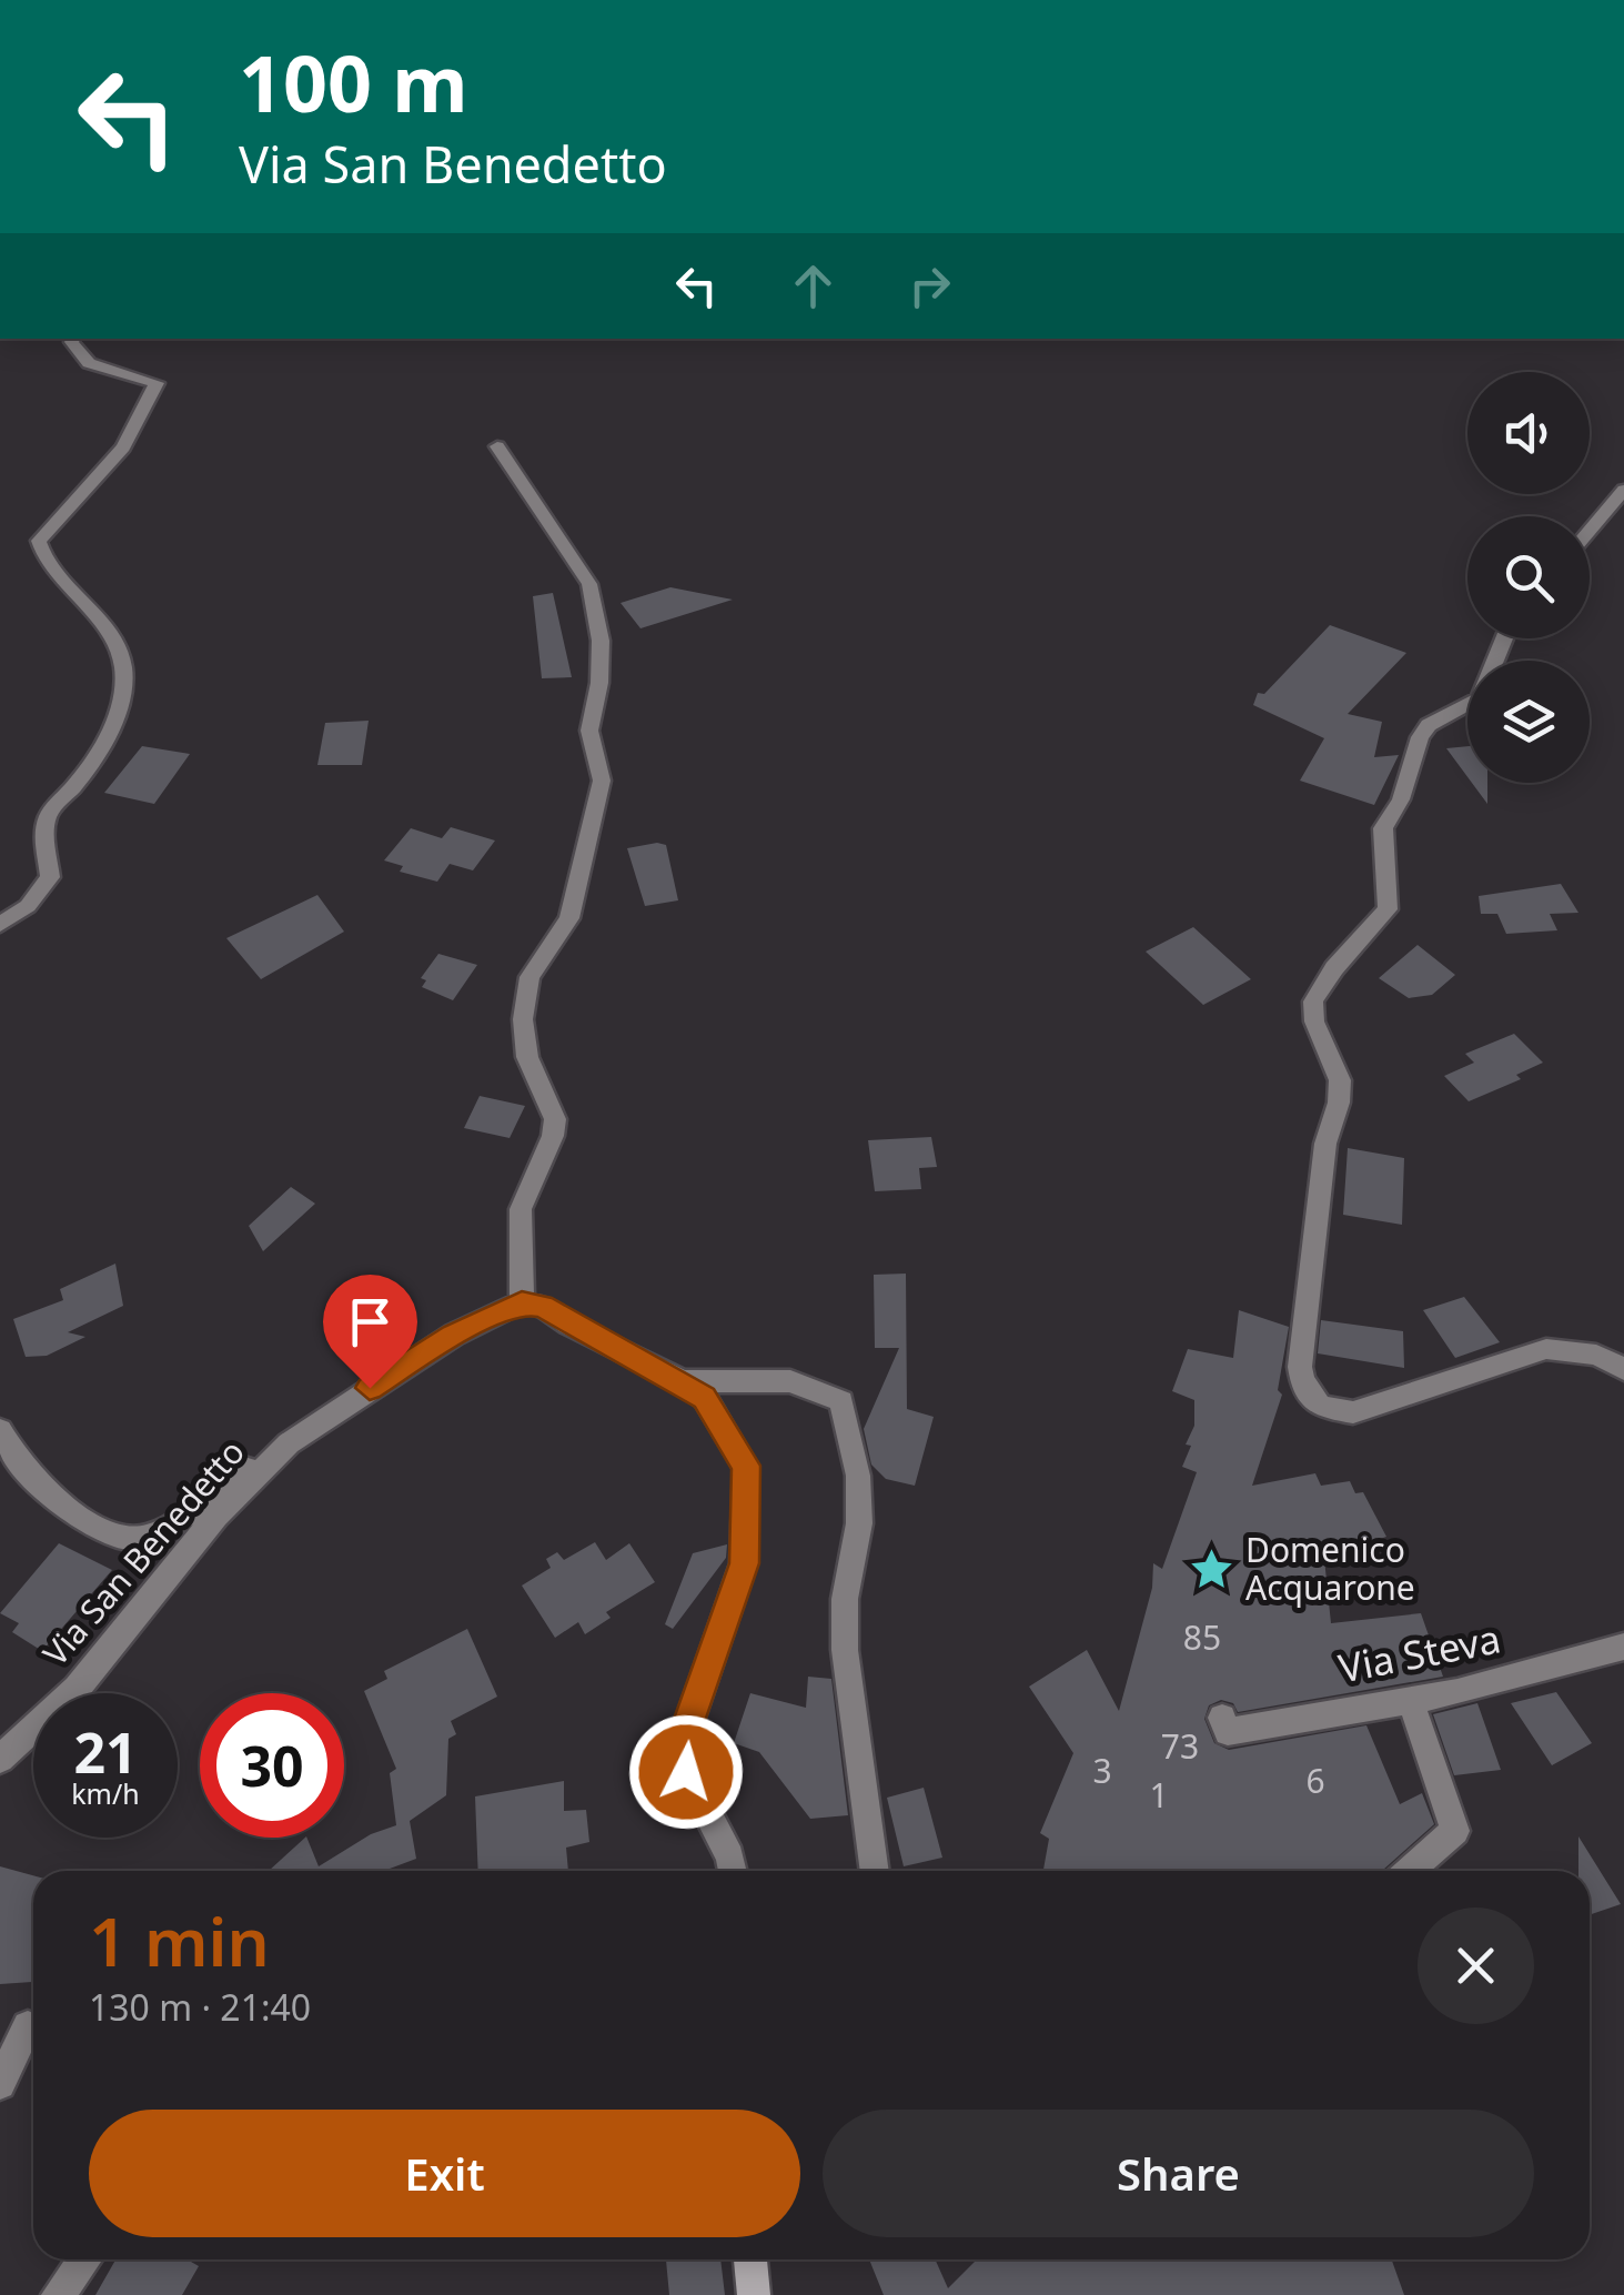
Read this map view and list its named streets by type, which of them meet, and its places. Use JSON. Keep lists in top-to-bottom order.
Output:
{
  "streets": {
    "street": ["Via San Benedetto", "Via Steva"]
  },
  "places": {
    "place": ["Domenico Acquarone"]
  },
  "house_numbers": [
    "85",
    "73",
    "3",
    "6",
    "1"
  ],
  "page": {
    "turn": ["100 m", "Via San Benedetto"],
    "speed": "21 km/h",
    "limit": "30",
    "heading": ["1 min", "130 m · 21:40"],
    "buttons": ["Exit", "Share"]
  }
}
